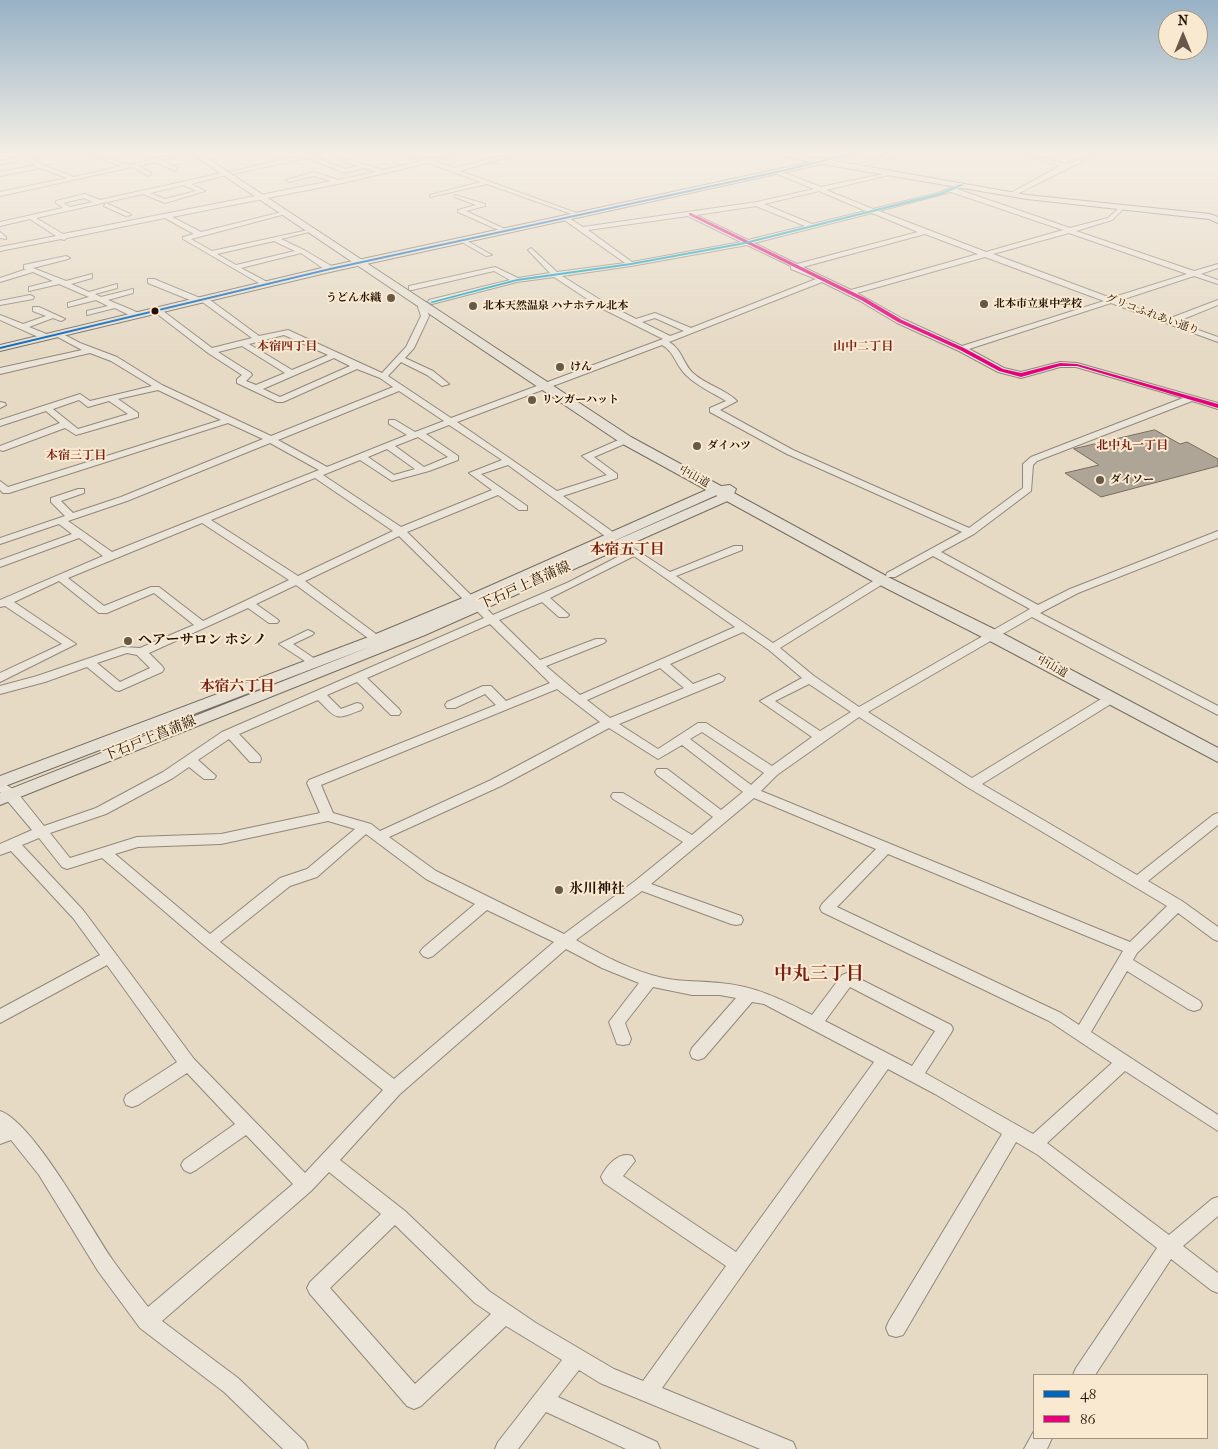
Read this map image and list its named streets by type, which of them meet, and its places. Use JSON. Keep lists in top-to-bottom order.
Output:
{
  "streets": {
    "highway": ["中山道"],
    "main road": ["下石戸上菖蒲線"],
    "street": ["グリコふれあい通り"]
  },
  "crossings": [
    ["中山道", "下石戸上菖蒲線"]
  ],
  "districts": [
    "本宿四丁目",
    "山中二丁目",
    "北中丸一丁目",
    "本宿三丁目",
    "本宿五丁目",
    "本宿六丁目",
    "中丸三丁目"
  ],
  "places": [
    "うどん水織",
    "北本市立東中学校",
    "北本天然温泉 ハナホテル北本",
    "けん",
    "リンガーハット",
    "ダイハツ",
    "ダイソー",
    "ヘアーサロン ホシノ",
    "氷川神社"
  ],
  "lines": ["transit line 48", "transit line 86"],
  "legend": ["48", "86"],
  "north": "top"
}
